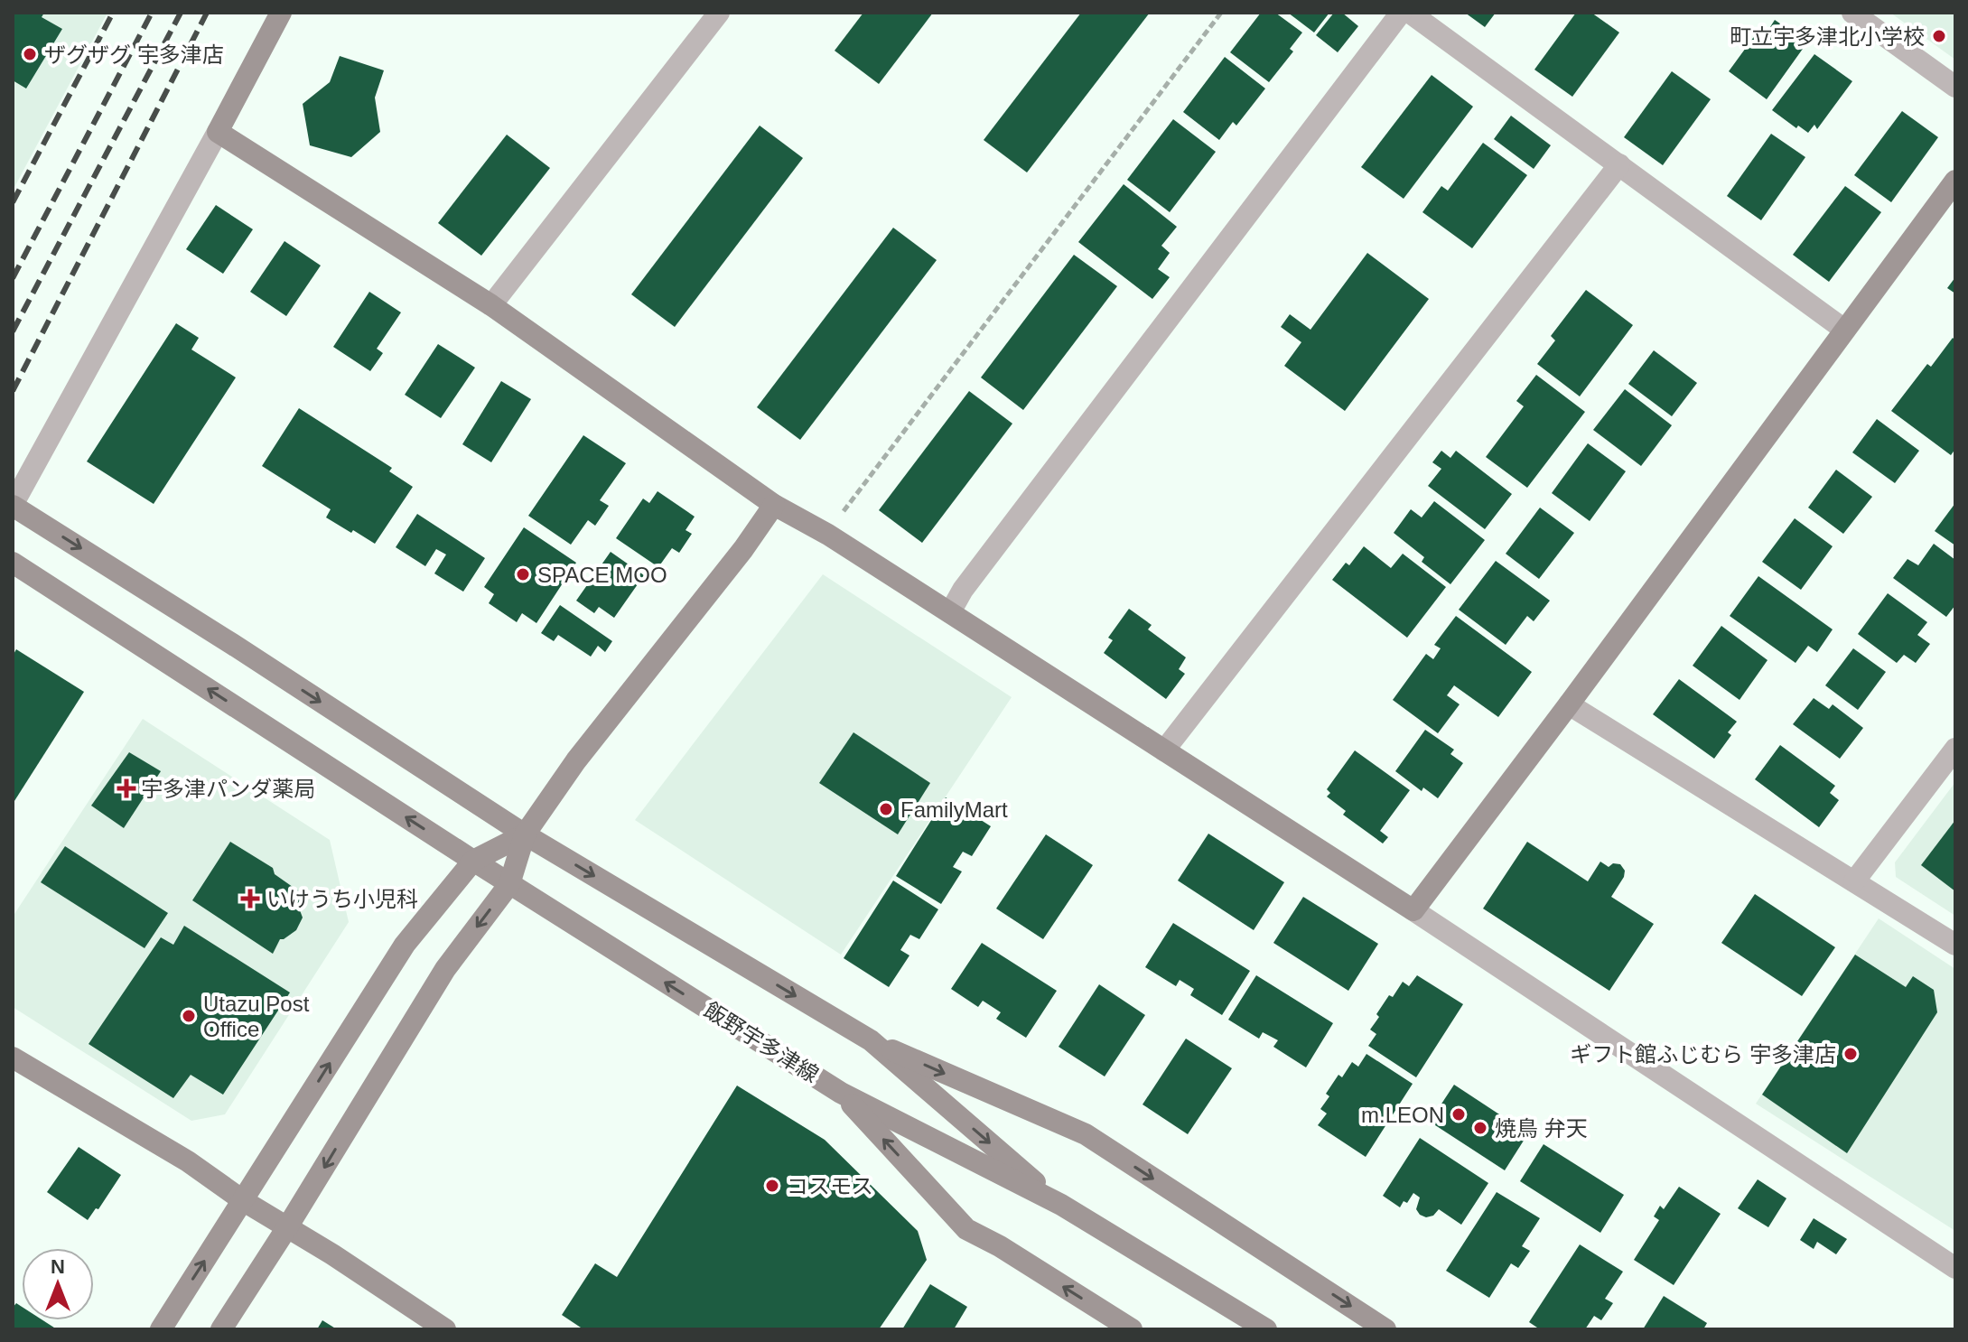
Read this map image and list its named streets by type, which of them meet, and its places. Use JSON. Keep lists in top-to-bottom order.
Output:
{
  "streets": {
    "street": ["飯野宇多津線"]
  },
  "places": {
    "other": [
      "町立宇多津北小学校",
      "ザグザグ 宇多津店",
      "SPACE MOO",
      "FamilyMart",
      "Utazu Post Office",
      "ギフト館ふじむら 宇多津店",
      "m.LEON",
      "焼鳥 弁天",
      "コスモス"
    ],
    "health": ["宇多津パンダ薬局", "いけうち小児科"]
  },
  "north": "top"
}
